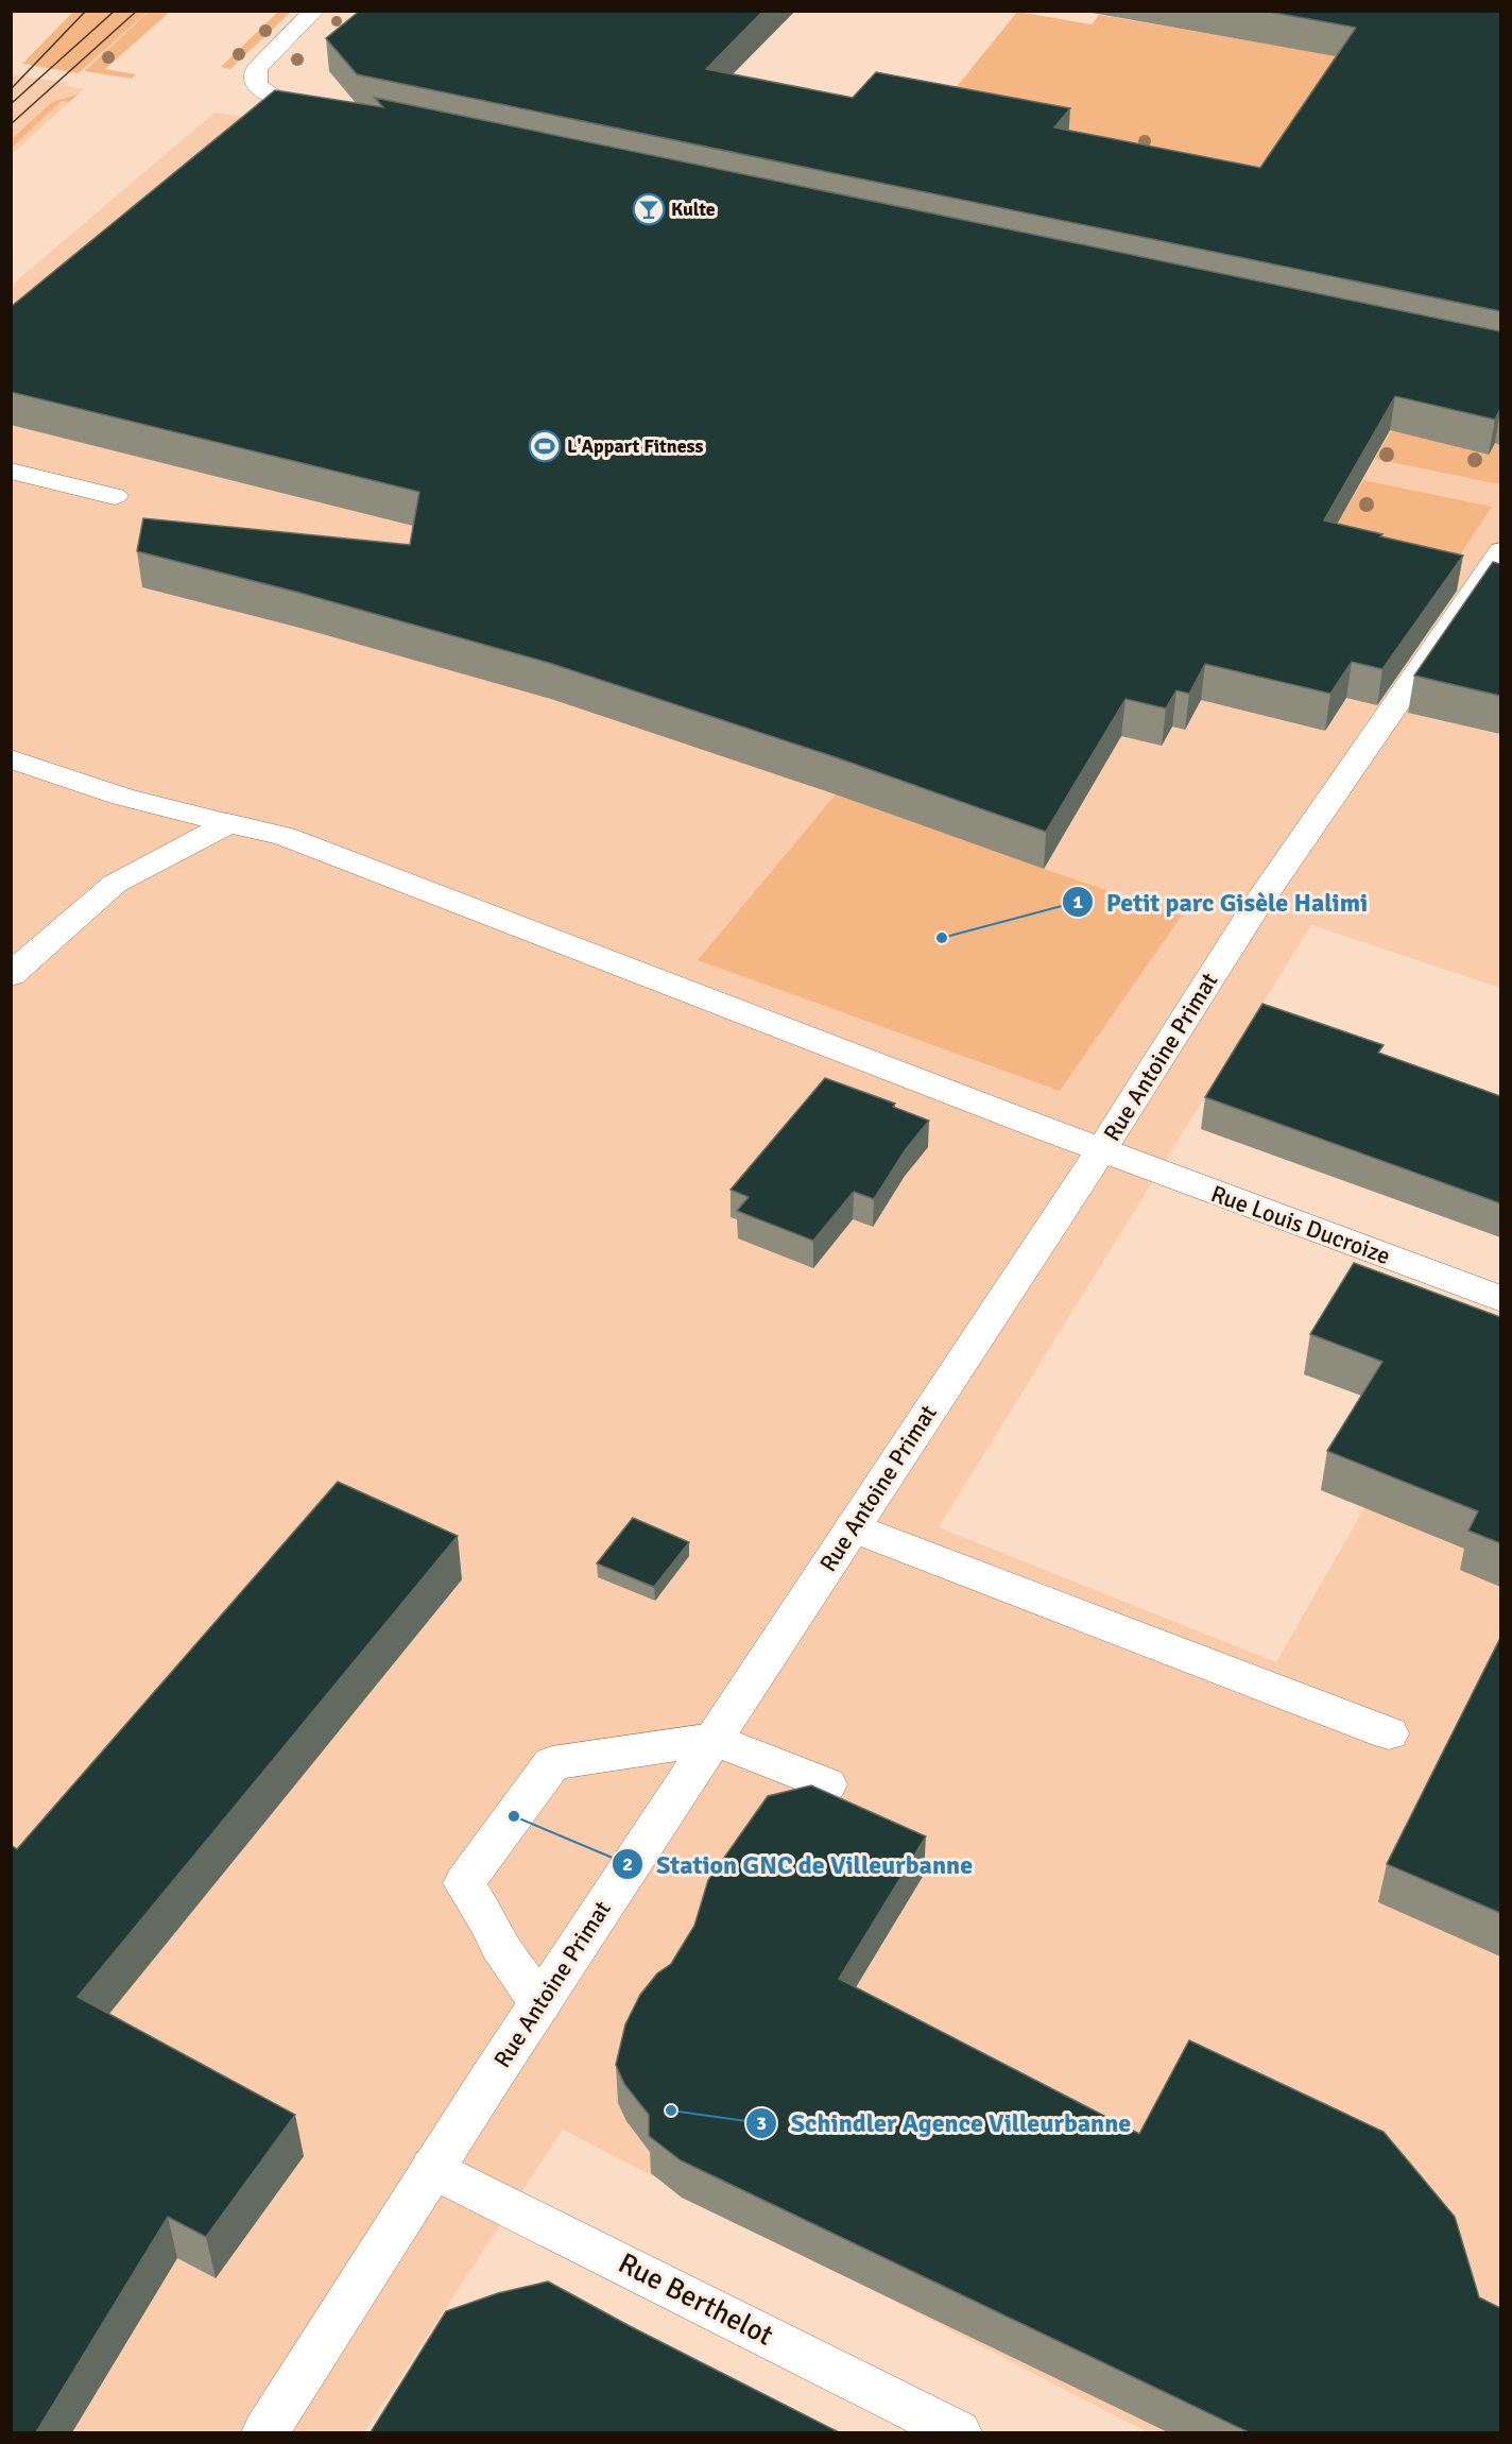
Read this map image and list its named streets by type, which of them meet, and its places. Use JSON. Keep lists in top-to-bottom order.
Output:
{
  "streets": {
    "main road": ["Rue Antoine Primat", "Rue Louis Ducroize", "Rue Berthelot"]
  },
  "crossings": [
    ["Rue Antoine Primat", "Rue Louis Ducroize"],
    ["Rue Antoine Primat", "Rue Berthelot"]
  ],
  "places": {
    "bar": ["Kulte"],
    "sports": ["L'Appart Fitness"],
    "other": ["Petit parc Gisèle Halimi", "Station GNC de Villeurbanne", "Schindler Agence Villeurbanne"]
  }
}
